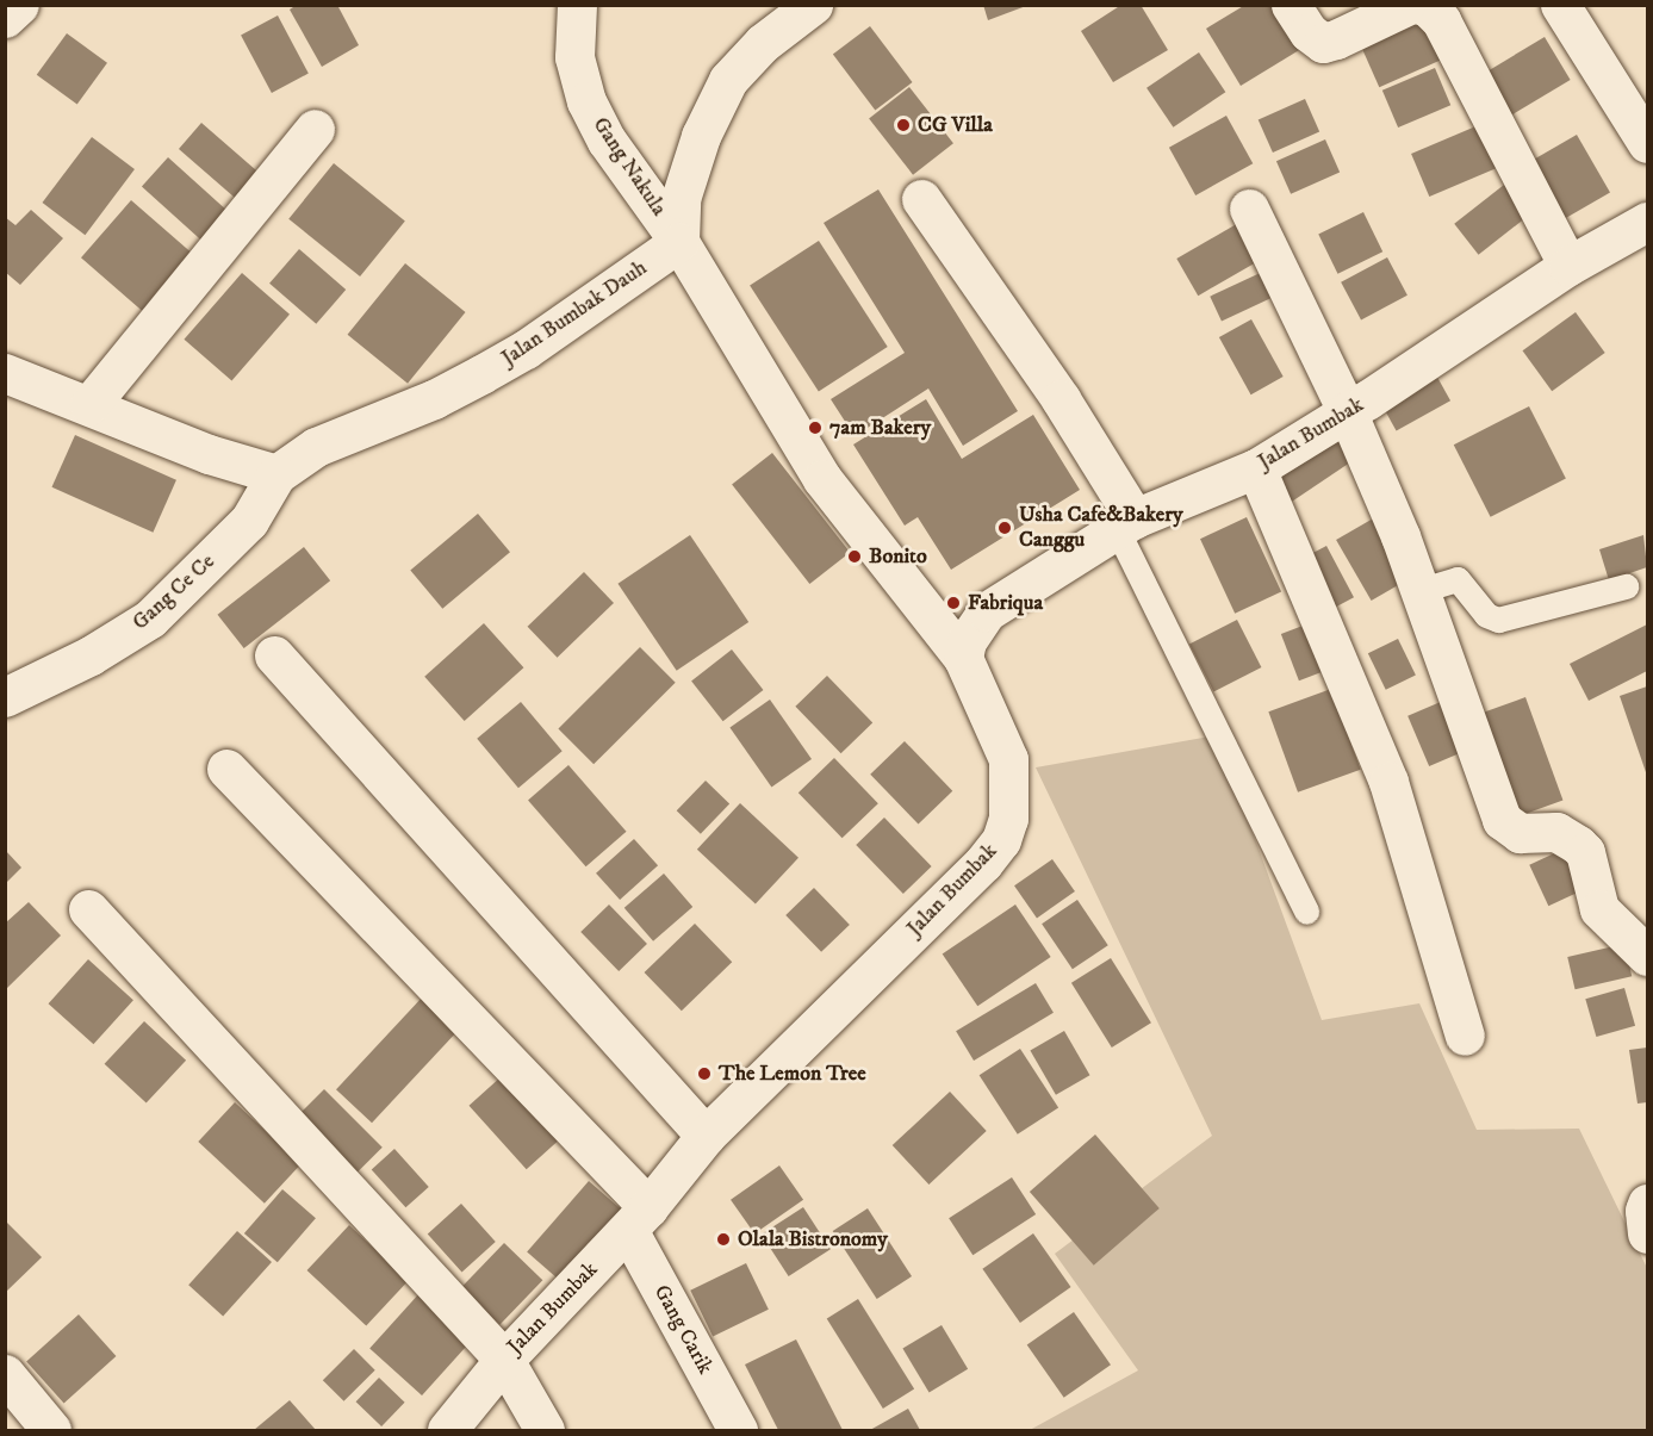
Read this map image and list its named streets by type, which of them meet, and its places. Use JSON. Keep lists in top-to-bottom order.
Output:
{
  "streets": {
    "street": [
      "Gang Nakula",
      "Jalan Bumbak Dauh",
      "Jalan Bumbak",
      "Gang Ce Ce",
      "Gang Carik"
    ]
  },
  "crossings": [
    ["Gang Nakula", "Jalan Bumbak Dauh"],
    ["Jalan Bumbak Dauh", "Gang Ce Ce"],
    ["Jalan Bumbak", "Gang Carik"]
  ],
  "places": [
    "CG Villa",
    "7am Bakery",
    "Usha Cafe&Bakery Canggu",
    "Bonito",
    "Fabriqua",
    "The Lemon Tree",
    "Olala Bistronomy"
  ]
}
